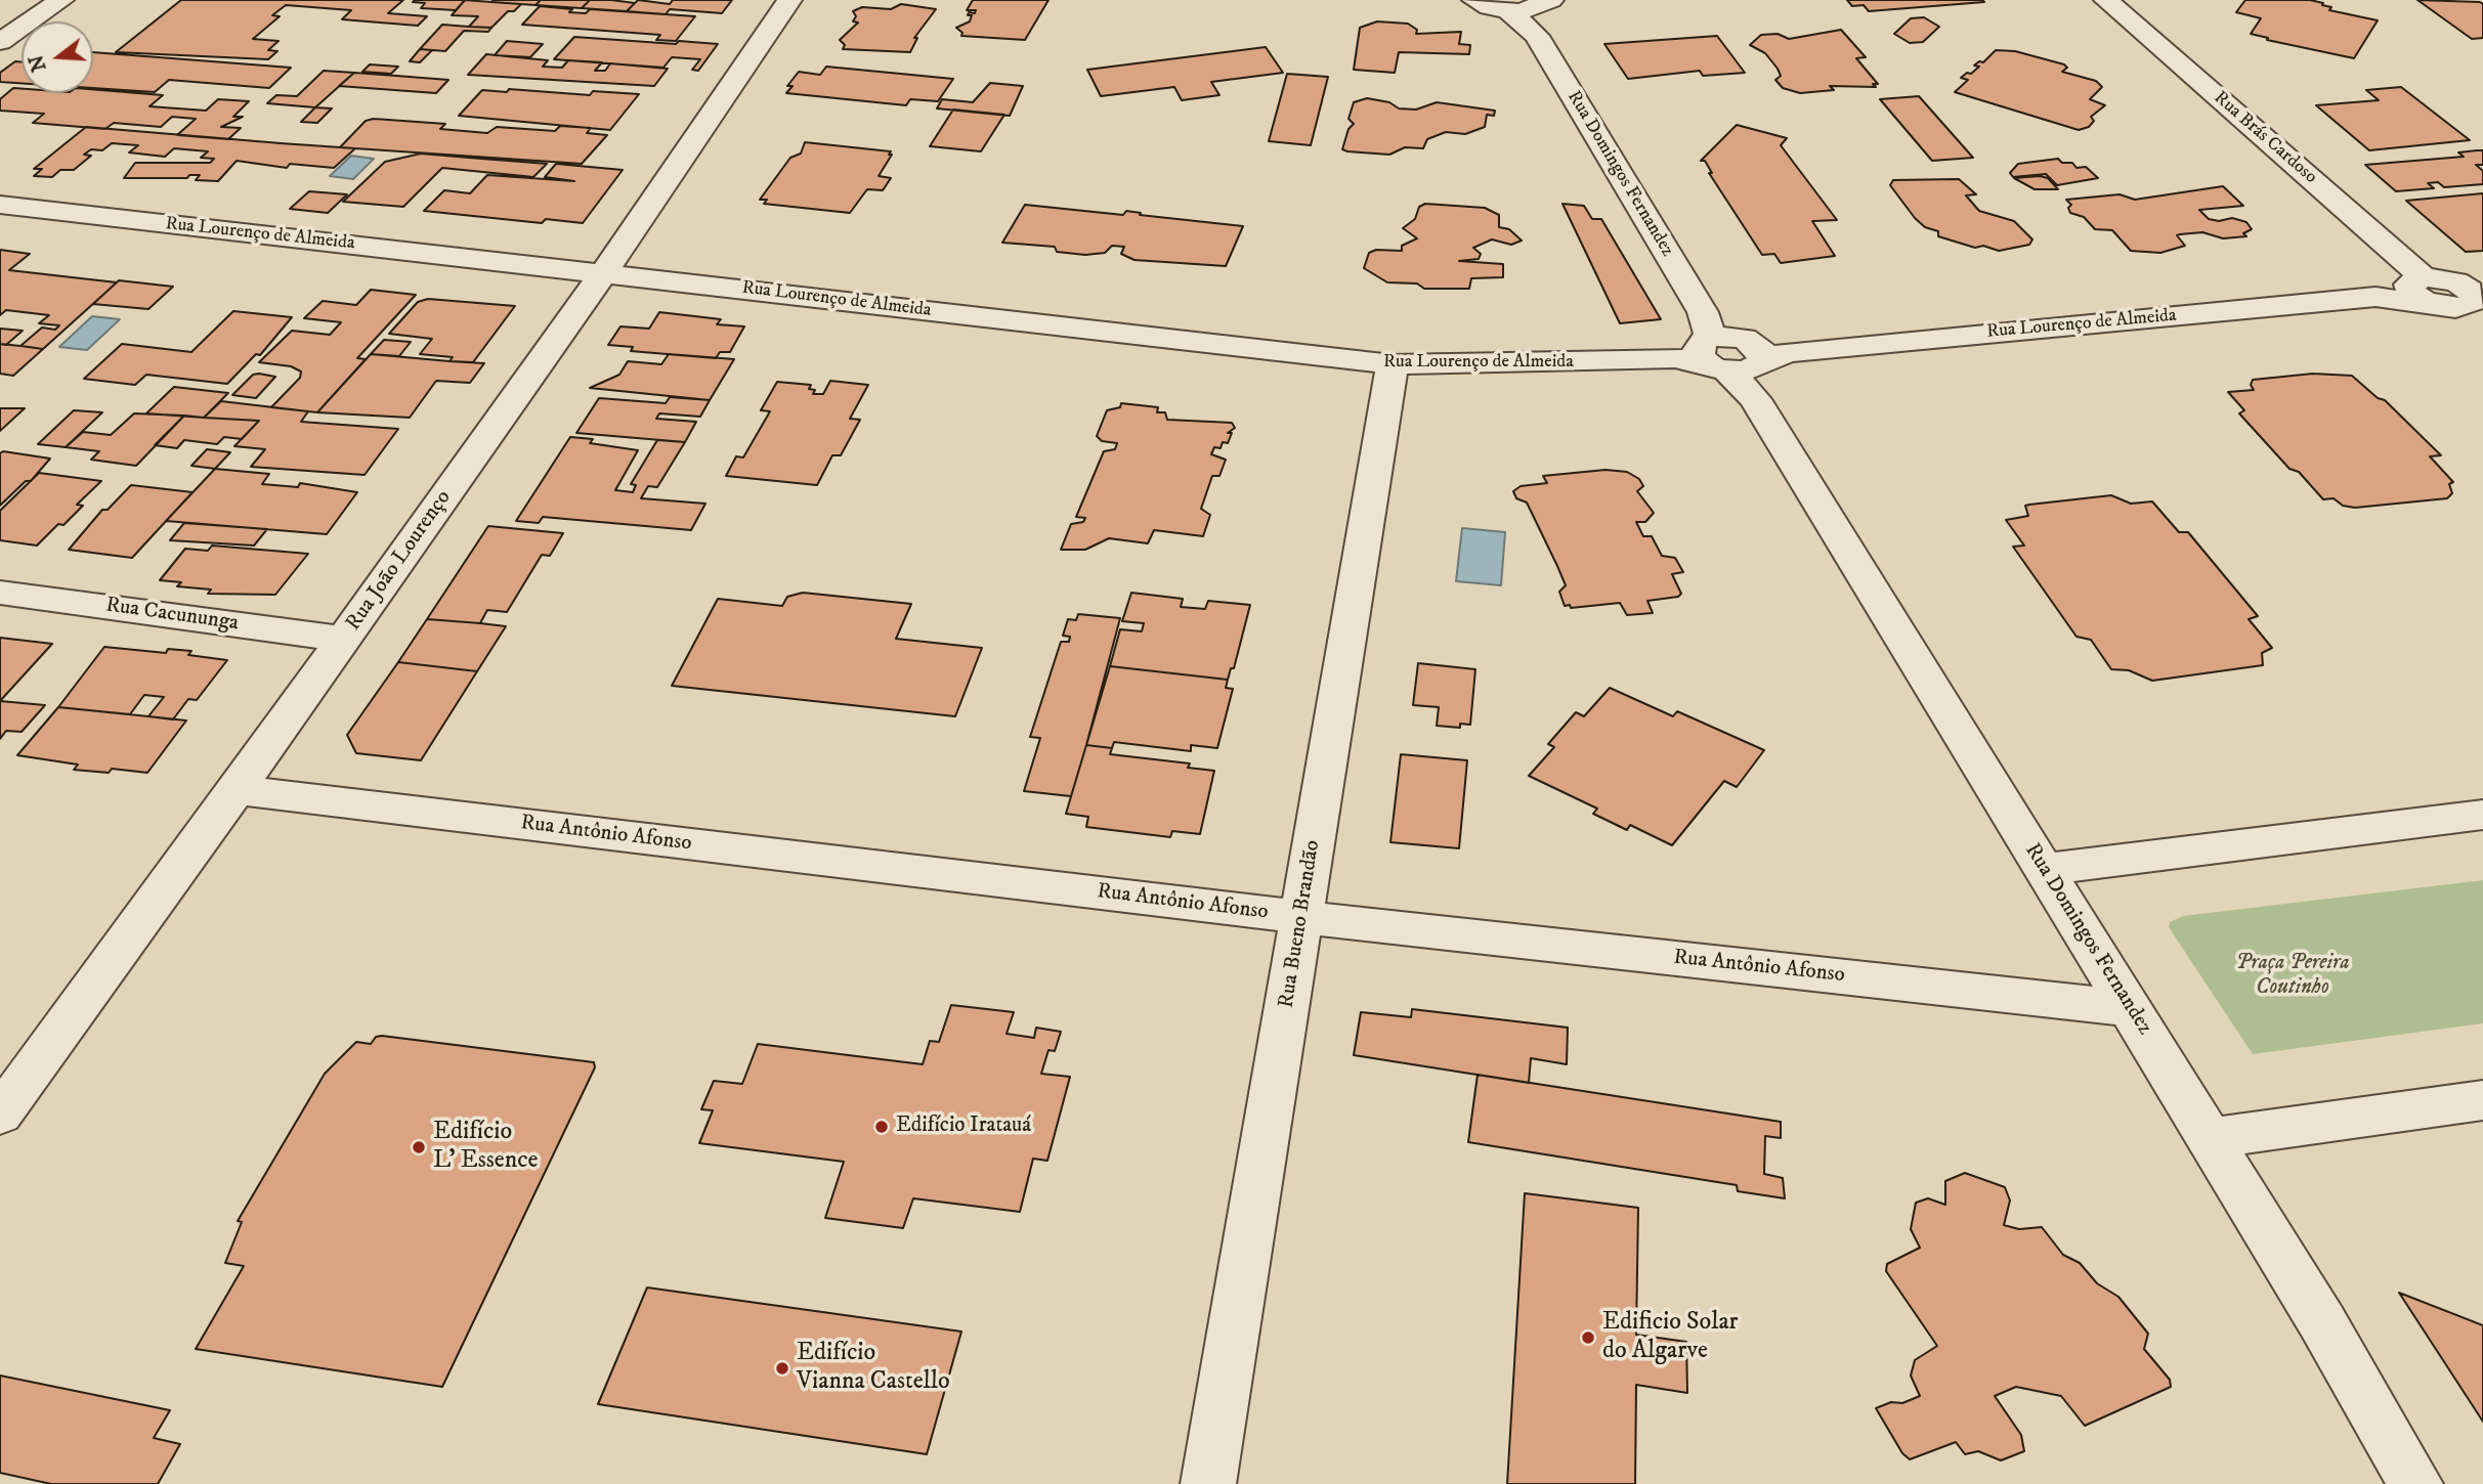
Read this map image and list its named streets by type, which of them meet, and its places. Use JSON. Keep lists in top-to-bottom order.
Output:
{
  "streets": {
    "street": [
      "Rua Brás Cardoso",
      "Rua Domingos Fernandez",
      "Rua Lourenço de Almeida",
      "Rua João Lourenço",
      "Rua Cacununga",
      "Rua Antônio Afonso",
      "Rua Bueno Brandão"
    ]
  },
  "crossings": [
    ["Rua Brás Cardoso", "Rua Lourenço de Almeida"],
    ["Rua Domingos Fernandez", "Rua Lourenço de Almeida"],
    ["Rua Domingos Fernandez", "Rua Antônio Afonso"],
    ["Rua Lourenço de Almeida", "Rua João Lourenço"],
    ["Rua Lourenço de Almeida", "Rua Bueno Brandão"],
    ["Rua João Lourenço", "Rua Cacununga"],
    ["Rua João Lourenço", "Rua Antônio Afonso"],
    ["Rua Antônio Afonso", "Rua Bueno Brandão"]
  ],
  "parks": ["Praça Pereira Coutinho"],
  "places": [
    "Edifício Iratauá",
    "Edifício L' Essence",
    "Edificio Solar do Algarve",
    "Edifício Vianna Castello"
  ],
  "north": "left"
}
